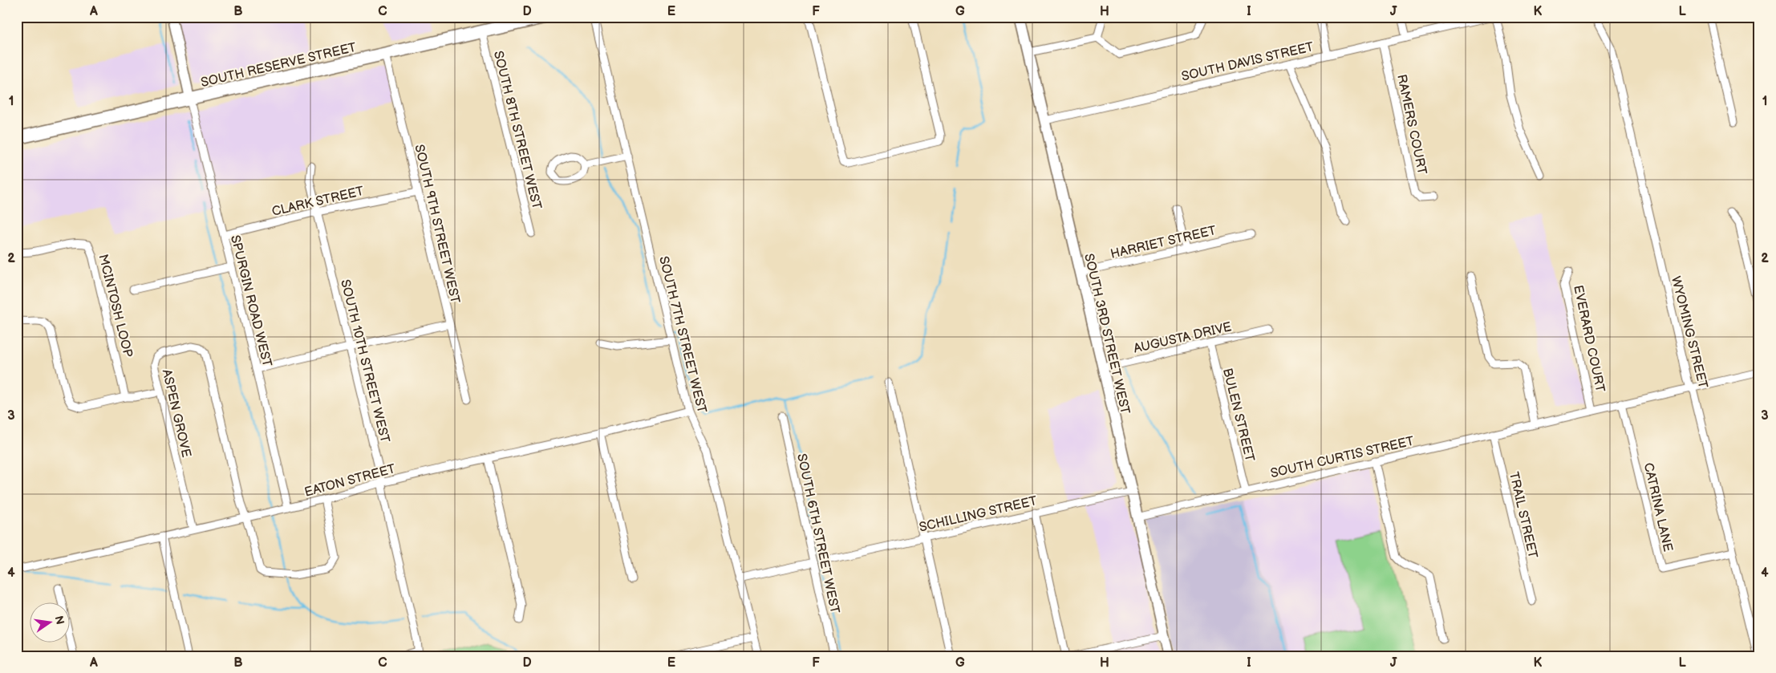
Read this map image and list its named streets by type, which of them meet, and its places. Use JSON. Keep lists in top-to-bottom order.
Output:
{
  "streets": {
    "highway": ["SOUTH RESERVE STREET"],
    "main road": ["SOUTH 3RD STREET WEST"],
    "street": [
      "SOUTH DAVIS STREET",
      "RAMERS COURT",
      "SOUTH 8TH STREET WEST",
      "CLARK STREET",
      "SOUTH 9TH STREET WEST",
      "HARRIET STREET",
      "SPURGIN ROAD WEST",
      "MCINTOSH LOOP",
      "WYOMING STREET",
      "SOUTH 7TH STREET WEST",
      "AUGUSTA DRIVE",
      "EVERARD COURT",
      "SOUTH 10TH STREET WEST",
      "ASPEN GROVE",
      "BULEN STREET",
      "SOUTH CURTIS STREET",
      "EATON STREET",
      "CATRINA LANE",
      "SCHILLING STREET",
      "TRAIL STREET",
      "SOUTH 6TH STREET WEST"
    ]
  },
  "crossings": [
    ["SOUTH DAVIS STREET", "RAMERS COURT"],
    ["SOUTH DAVIS STREET", "SOUTH 3RD STREET WEST"],
    ["SOUTH RESERVE STREET", "SOUTH 8TH STREET WEST"],
    ["SOUTH RESERVE STREET", "SOUTH 9TH STREET WEST"],
    ["SOUTH RESERVE STREET", "SPURGIN ROAD WEST"],
    ["CLARK STREET", "SOUTH 9TH STREET WEST"],
    ["CLARK STREET", "SPURGIN ROAD WEST"],
    ["CLARK STREET", "SOUTH 10TH STREET WEST"],
    ["HARRIET STREET", "SOUTH 3RD STREET WEST"],
    ["SPURGIN ROAD WEST", "EATON STREET"],
    ["WYOMING STREET", "SOUTH CURTIS STREET"],
    ["WYOMING STREET", "CATRINA LANE"],
    ["SOUTH 3RD STREET WEST", "AUGUSTA DRIVE"],
    ["SOUTH 3RD STREET WEST", "SOUTH CURTIS STREET"],
    ["SOUTH 3RD STREET WEST", "SCHILLING STREET"],
    ["SOUTH 7TH STREET WEST", "EATON STREET"],
    ["AUGUSTA DRIVE", "BULEN STREET"],
    ["EVERARD COURT", "SOUTH CURTIS STREET"],
    ["SOUTH 10TH STREET WEST", "EATON STREET"],
    ["ASPEN GROVE", "EATON STREET"],
    ["BULEN STREET", "SOUTH CURTIS STREET"],
    ["SOUTH CURTIS STREET", "CATRINA LANE"],
    ["SOUTH CURTIS STREET", "TRAIL STREET"]
  ],
  "north": "right",
  "grid": {
    "columns": [
      "A",
      "B",
      "C",
      "D",
      "E",
      "F",
      "G",
      "H",
      "I",
      "J",
      "K",
      "L"
    ],
    "rows": [
      "1",
      "2",
      "3",
      "4"
    ]
  }
}
